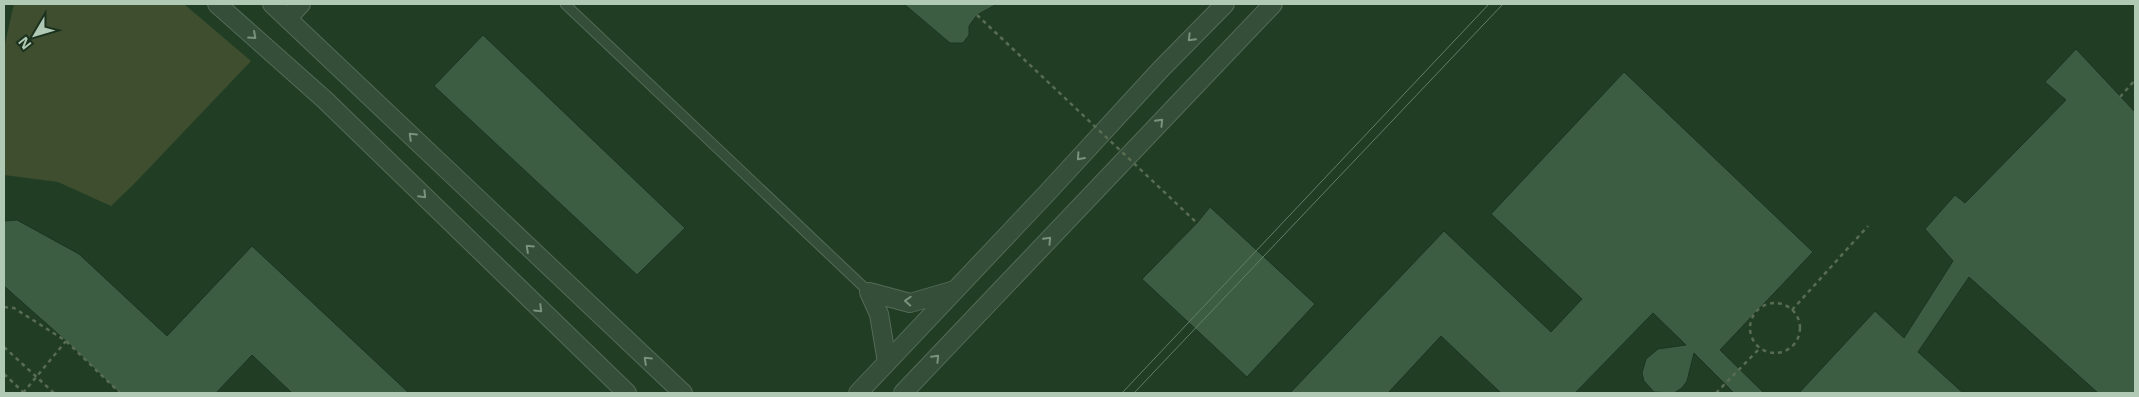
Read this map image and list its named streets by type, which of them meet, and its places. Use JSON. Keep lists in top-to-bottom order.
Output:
{
  "north": "bottom left"
}
